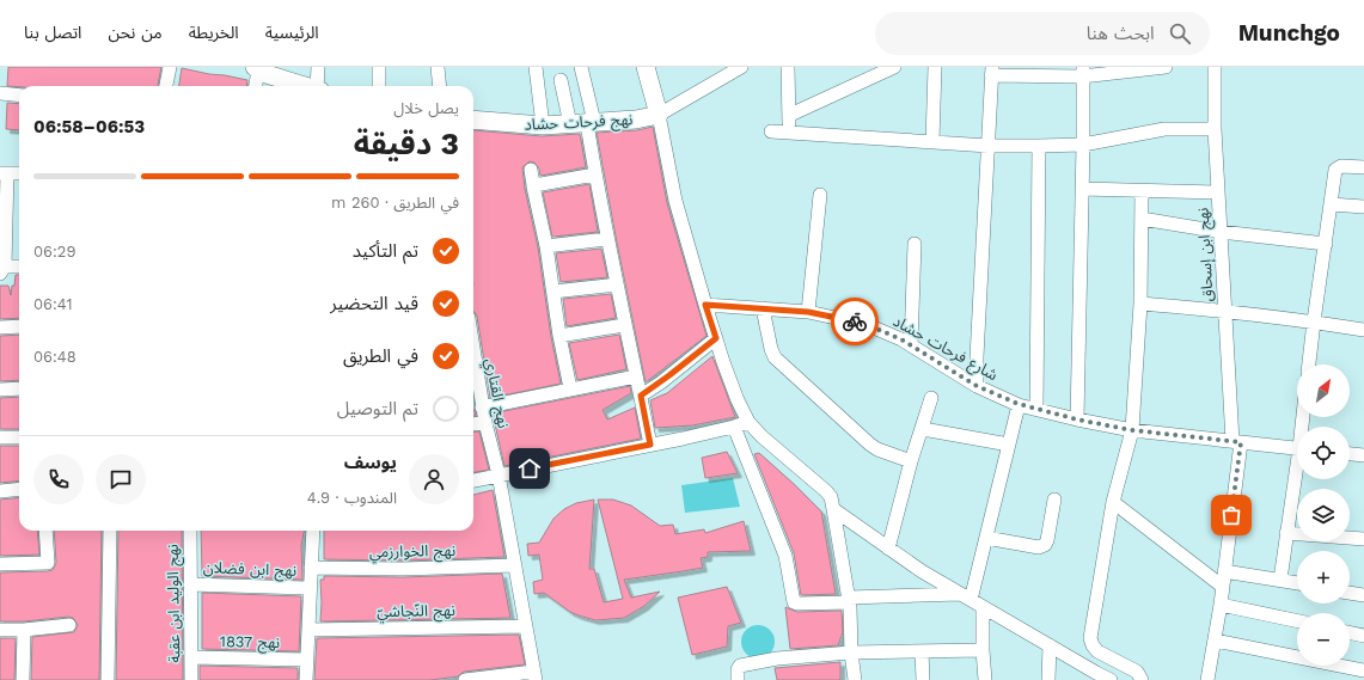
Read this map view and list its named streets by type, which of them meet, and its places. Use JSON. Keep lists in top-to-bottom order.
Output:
{
  "streets": {
    "street": [
      "نهج فرحات حشاد",
      "نهج ابن إسحاق",
      "شارع فرحات حشاد",
      "نهج القتاري",
      "نهج الخوارزمي",
      "نهج ابن فضلان",
      "نهج الوليد ابن عقبة",
      "نهج النّجاشيّ",
      "نهج 1837"
    ]
  },
  "crossings": [
    ["نهج ابن إسحاق", "شارع فرحات حشاد"],
    ["نهج القتاري", "نهج الخوارزمي"],
    ["نهج القتاري", "نهج النّجاشيّ"],
    ["نهج ابن فضلان", "نهج الوليد ابن عقبة"],
    ["نهج الوليد ابن عقبة", "نهج 1837"]
  ],
  "north": "top right",
  "page": {
    "header": "Munchgo",
    "search": "ابحث هنا",
    "nav": [
      "الرئيسية",
      "الخريطة",
      "من نحن",
      "اتصل بنا"
    ],
    "heading": ["3 دقيقة", "يصل خلال", "06:53–06:58"],
    "panel": ["يوسف", "المندوب · 4.9"],
    "bar": "في الطريق · 260 m",
    "list": [
      ["تم التأكيد", "06:29"],
      ["قيد التحضير", "06:41"],
      ["في الطريق", "06:48"],
      "تم التوصيل"
    ],
    "map_buttons": ["+", "−"]
  }
}
